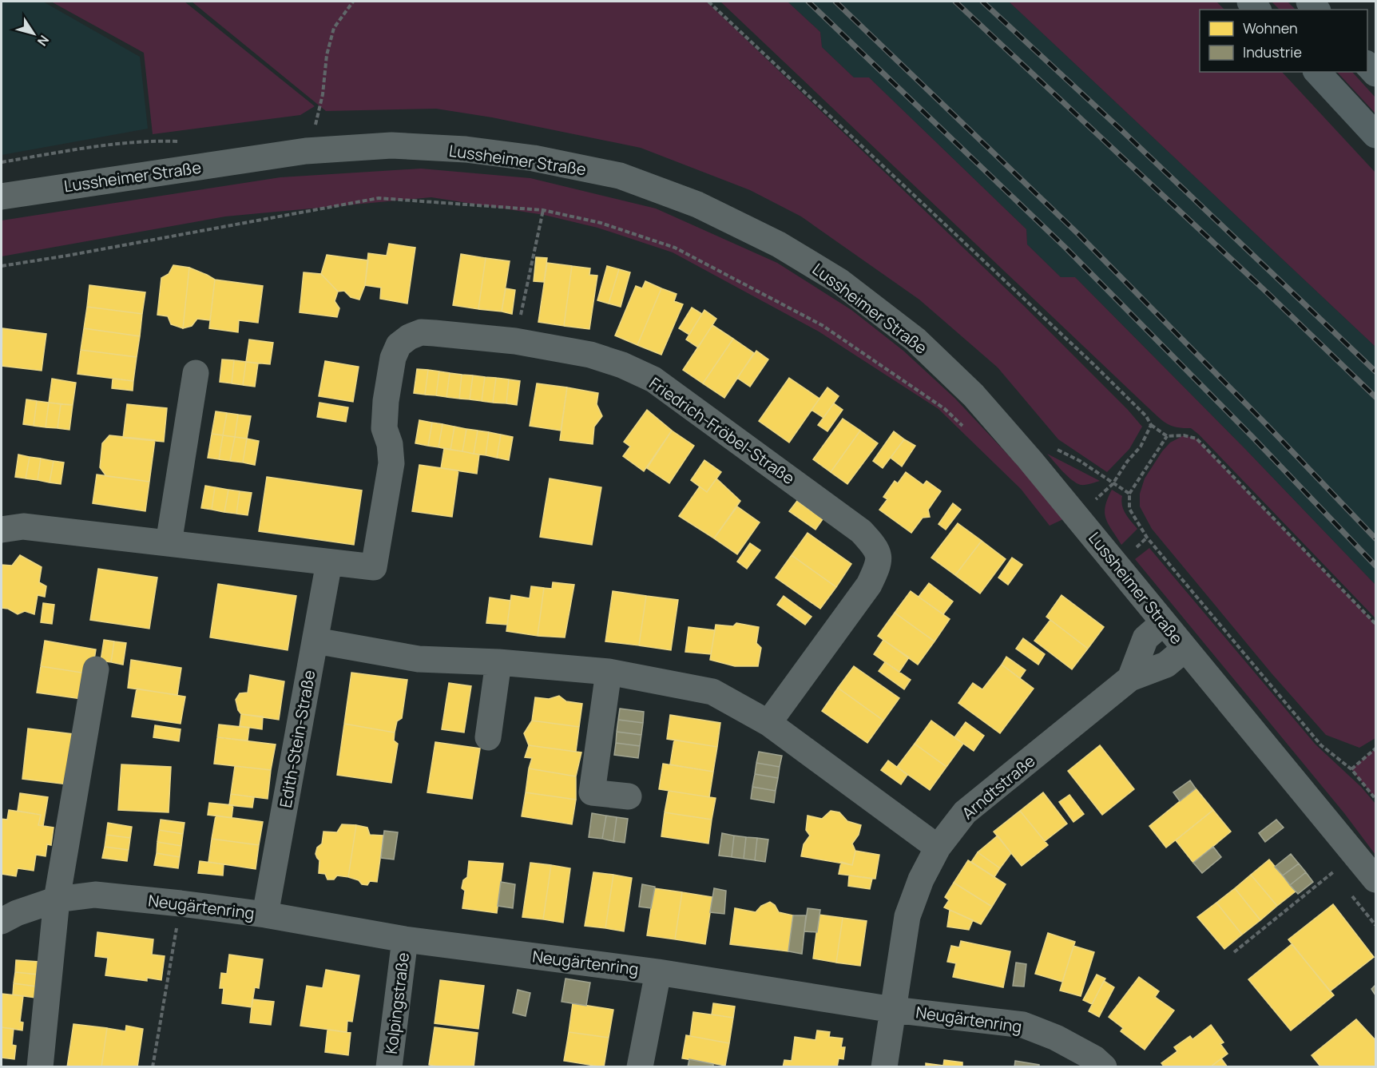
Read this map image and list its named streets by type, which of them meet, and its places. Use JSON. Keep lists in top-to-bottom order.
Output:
{
  "streets": {
    "street": [
      "Lussheimer Straße",
      "Friedrich-Fröbel-Straße",
      "Edith-Stein-Straße",
      "Arndtstraße",
      "Neugärtenring",
      "Kolpingstraße"
    ]
  },
  "crossings": [
    ["Lussheimer Straße", "Arndtstraße"],
    ["Friedrich-Fröbel-Straße", "Edith-Stein-Straße"],
    ["Edith-Stein-Straße", "Neugärtenring"],
    ["Arndtstraße", "Neugärtenring"],
    ["Neugärtenring", "Kolpingstraße"]
  ],
  "legend": ["Wohnen", "Industrie"],
  "north": "bottom right"
}
